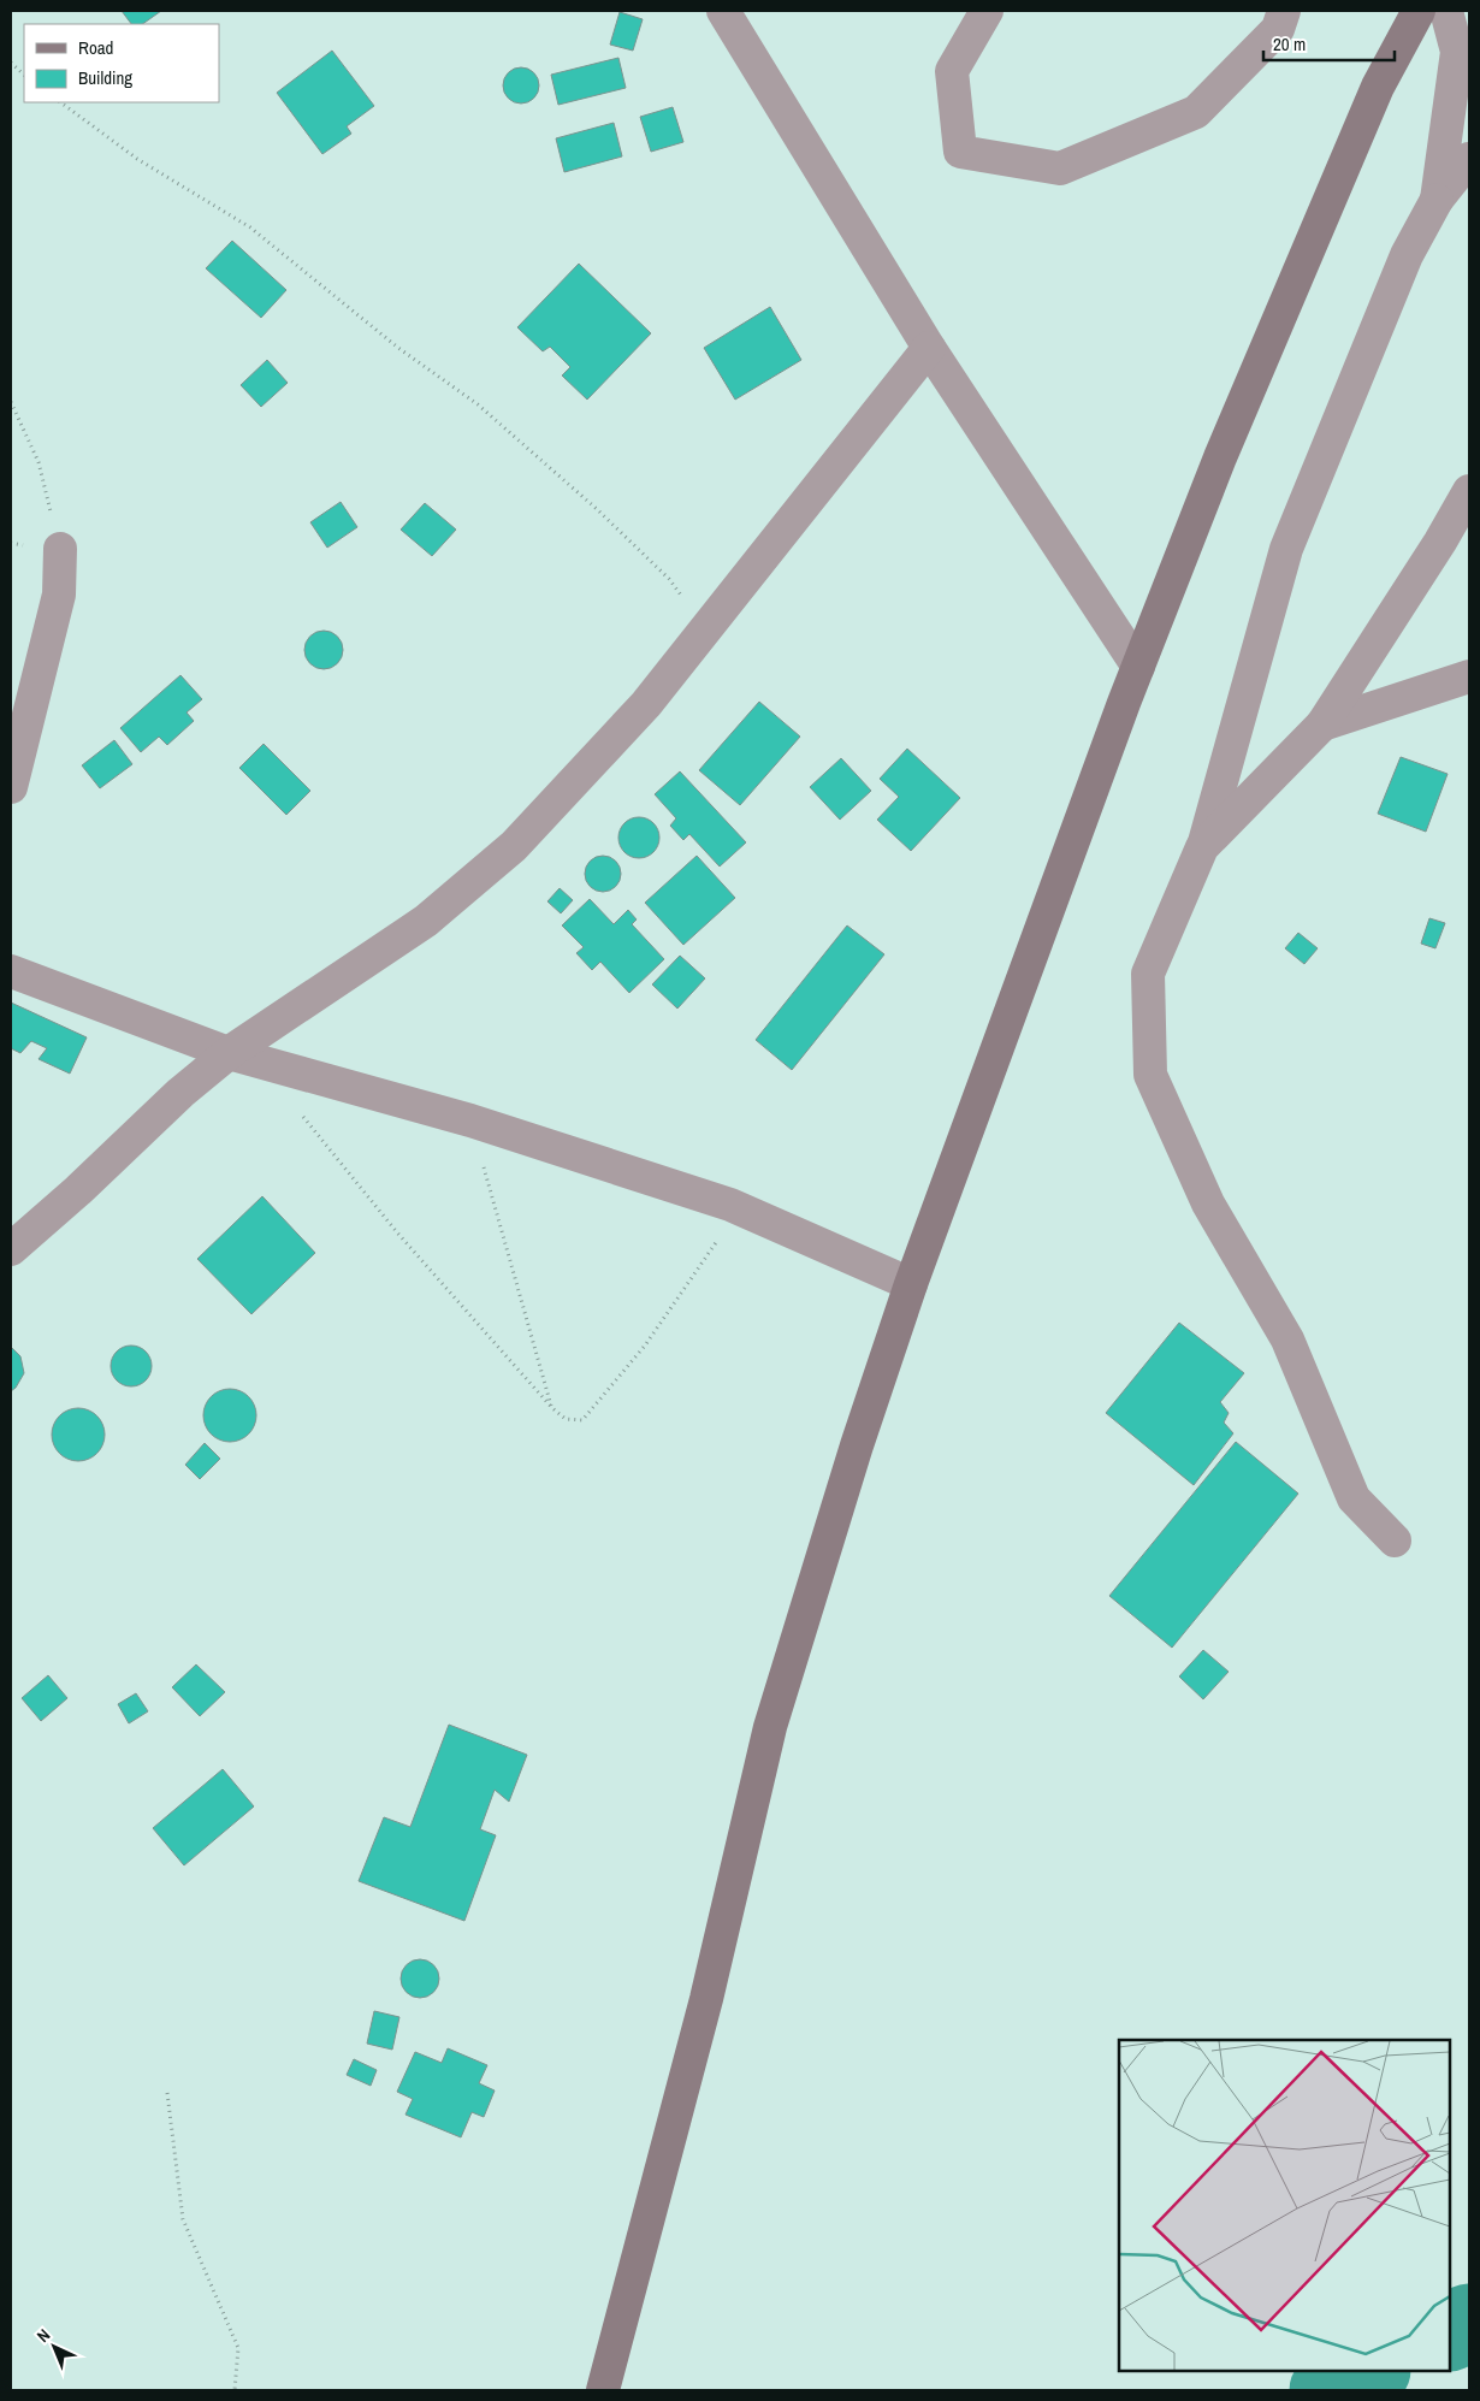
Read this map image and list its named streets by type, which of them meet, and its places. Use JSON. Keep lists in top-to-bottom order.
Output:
{
  "legend": ["Road", "Building"],
  "scale_bar": "20 m",
  "north": "top left"
}
